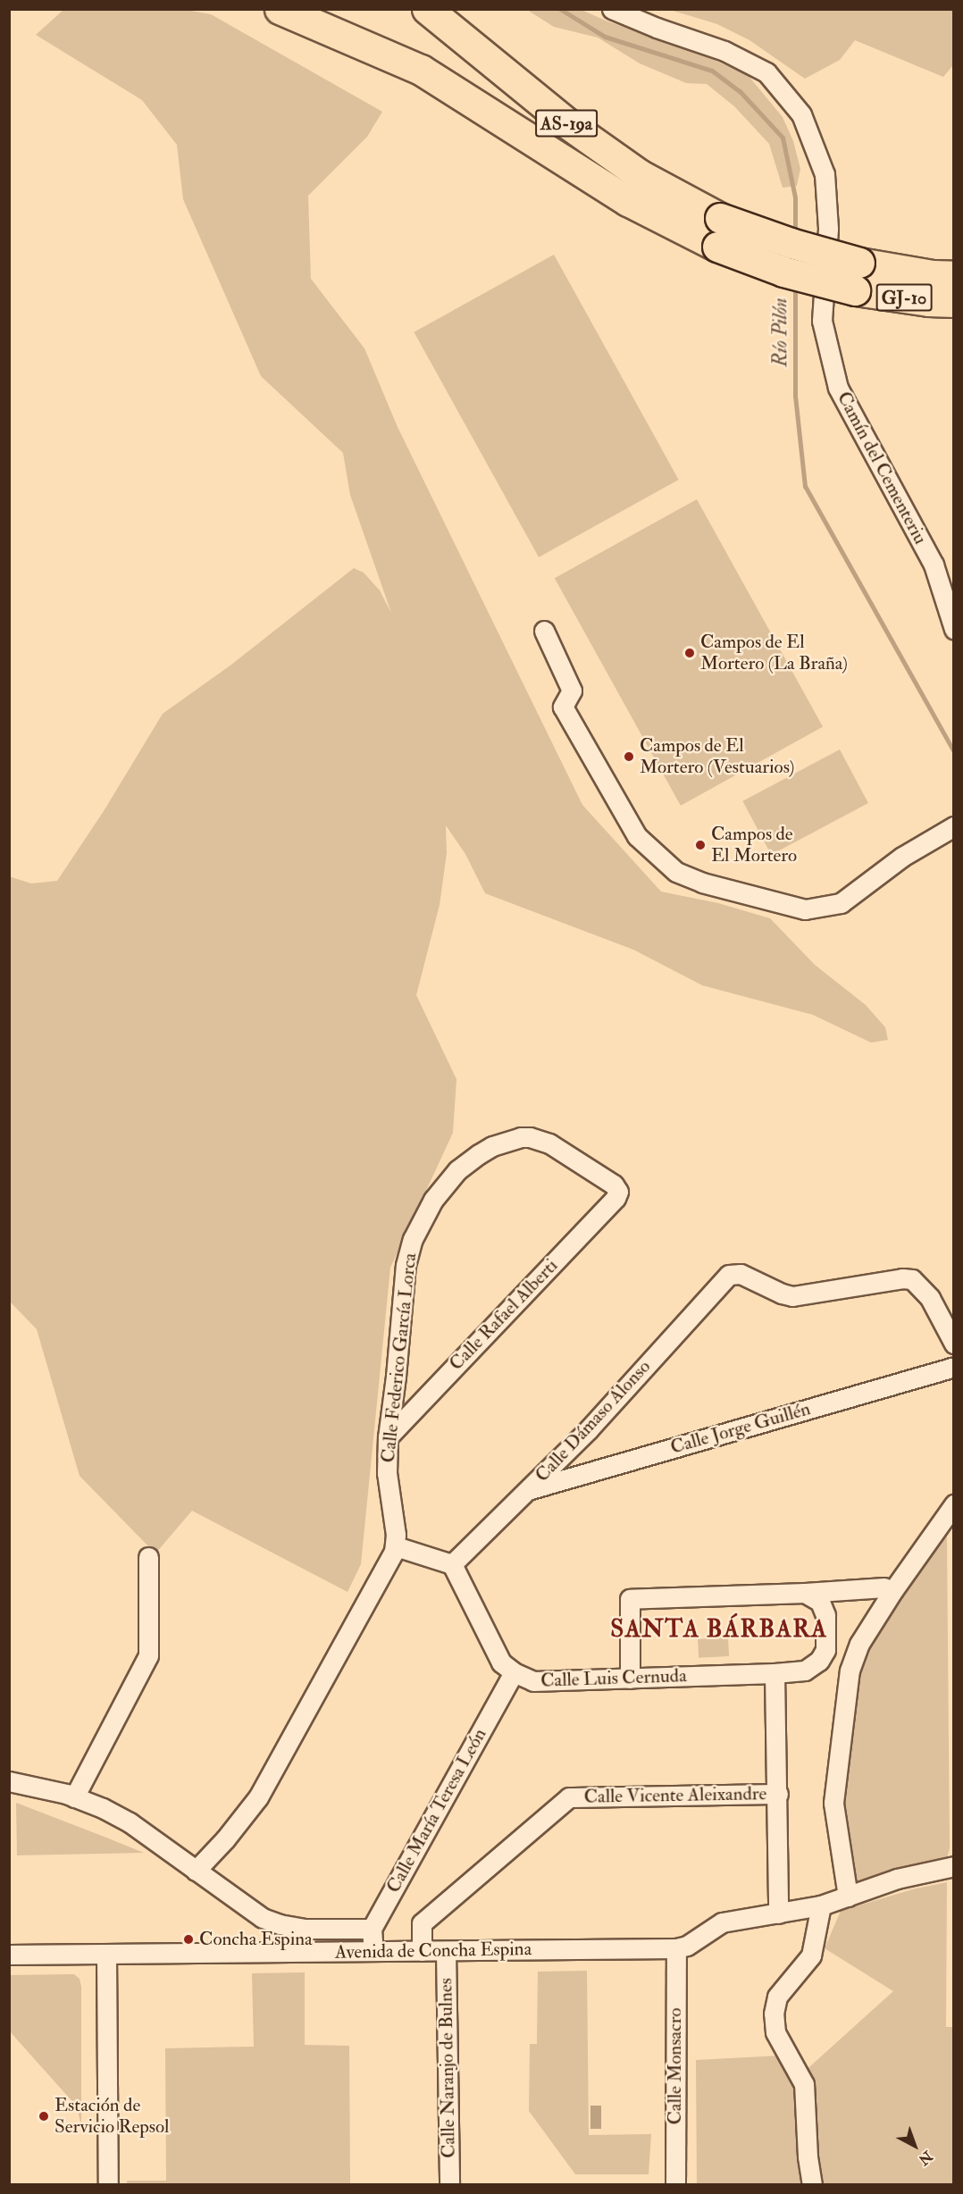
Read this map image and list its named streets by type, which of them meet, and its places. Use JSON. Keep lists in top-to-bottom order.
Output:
{
  "streets": {
    "highway": ["AS-19a", "GJ-10"],
    "street": [
      "Camín del Cementeriu",
      "Calle Rafael Alberti",
      "Calle Federico García Lorca",
      "Calle Dámaso Alonso",
      "Calle Jorge Guillén",
      "Calle Luis Cernuda",
      "Calle Vicente Aleixandre",
      "Calle María Teresa León",
      "Avenida de Concha Espina",
      "Calle Monsacro",
      "Calle Naranjo de Bulnes"
    ]
  },
  "crossings": [
    ["AS-19a", "GJ-10"],
    ["Calle Rafael Alberti", "Calle Federico García Lorca"],
    ["Calle Dámaso Alonso", "Calle Jorge Guillén"],
    ["Calle Dámaso Alonso", "Calle Luis Cernuda"],
    ["Calle Luis Cernuda", "Calle María Teresa León"],
    ["Calle Vicente Aleixandre", "Avenida de Concha Espina"],
    ["Avenida de Concha Espina", "Calle Monsacro"],
    ["Avenida de Concha Espina", "Calle Naranjo de Bulnes"]
  ],
  "districts": ["SANTA BÁRBARA"],
  "water": ["Río Pilón"],
  "places": [
    "Campos de El Mortero (La Braña)",
    "Campos de El Mortero (Vestuarios)",
    "Campos de El Mortero",
    "Concha Espina",
    "Estación de Servicio Repsol"
  ],
  "north": "bottom right"
}
